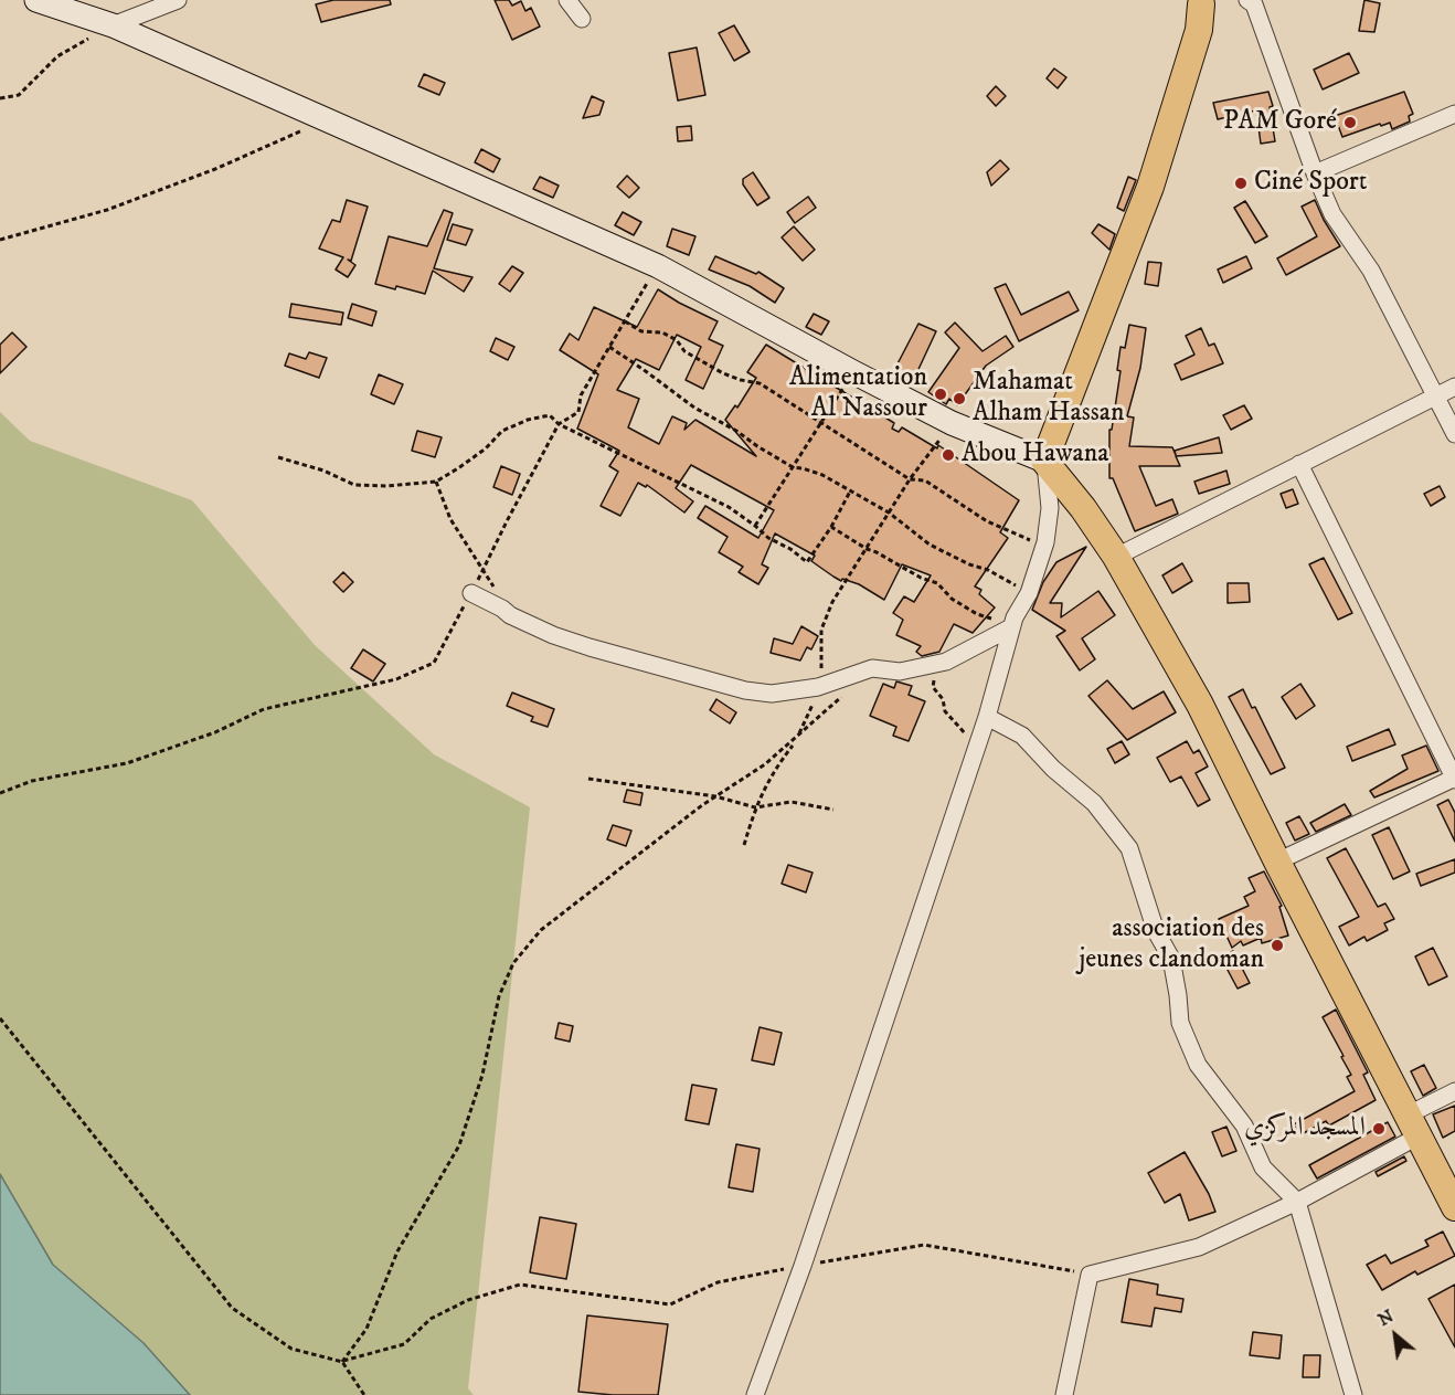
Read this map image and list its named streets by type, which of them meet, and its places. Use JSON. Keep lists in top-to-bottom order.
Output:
{
  "places": [
    "PAM Goré",
    "Ciné Sport",
    "Alimentation Al Nassour",
    "Mahamat Alham Hassan",
    "Abou Hawana",
    "association des jeunes clandoman",
    "المسجد المركزي"
  ],
  "north": "top left"
}
